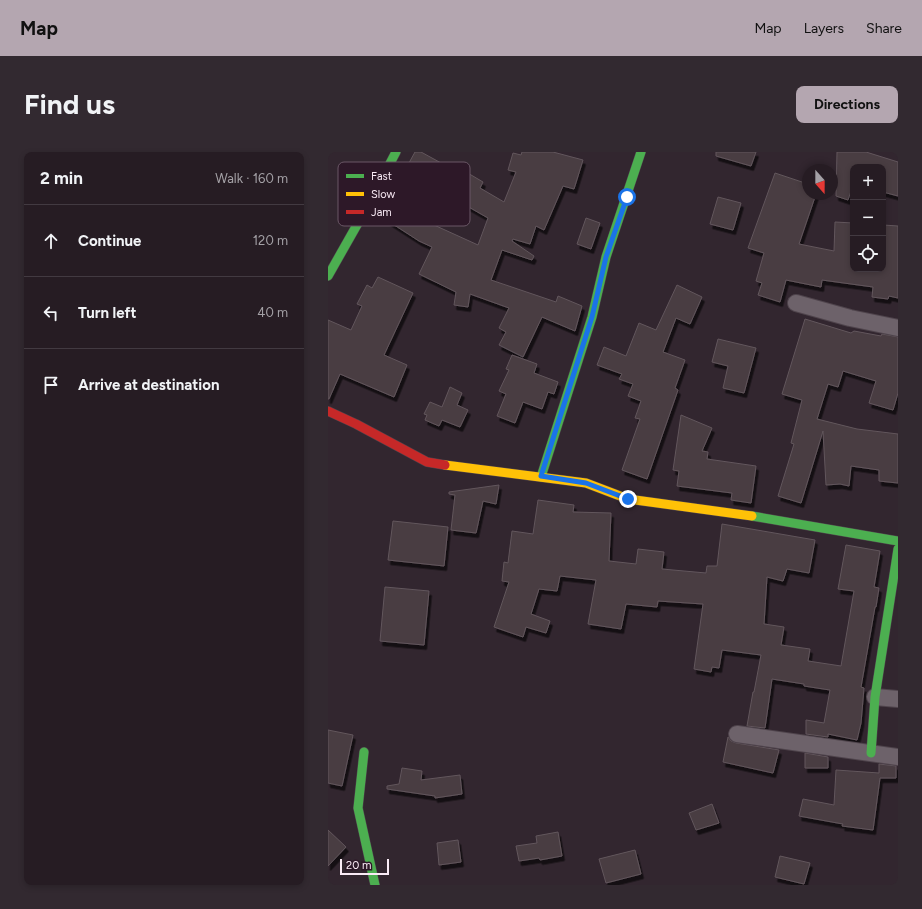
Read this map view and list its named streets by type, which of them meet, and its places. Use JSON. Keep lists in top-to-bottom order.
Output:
{
  "legend": ["Fast", "Slow", "Jam"],
  "scale_bar": "20 m",
  "north": "bottom",
  "page": {
    "header": "Map",
    "nav": ["Map", "Layers", "Share"],
    "buttons": "Directions",
    "title": "Find us",
    "heading": ["2 min", "Walk · 160 m"],
    "map_buttons": ["+", "−"],
    "list": [
      ["Continue", "120 m"],
      ["Turn left", "40 m"],
      "Arrive at destination"
    ],
    "scale": "20 m"
  }
}
